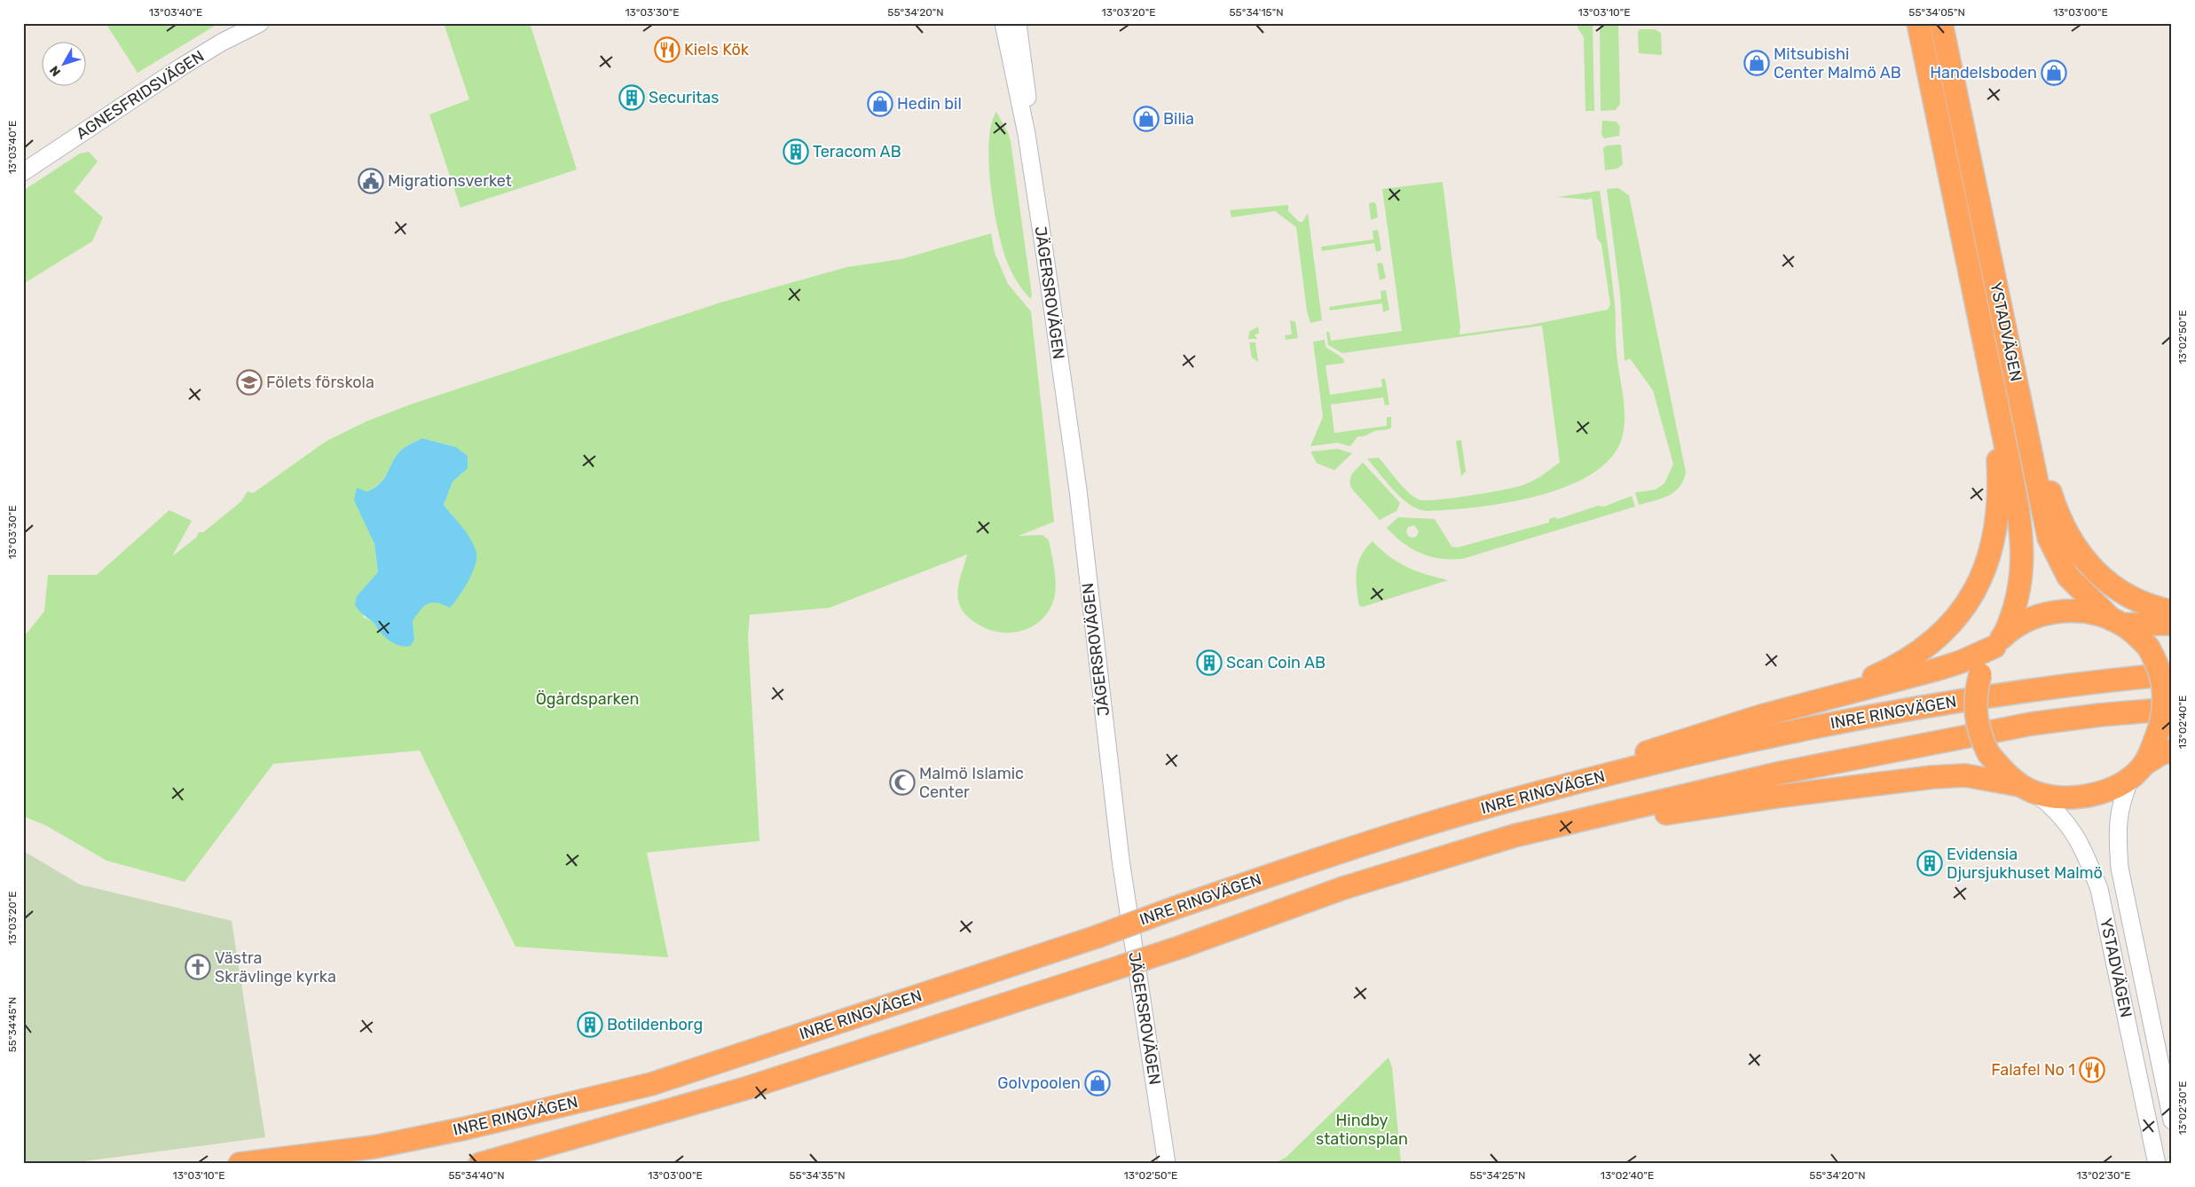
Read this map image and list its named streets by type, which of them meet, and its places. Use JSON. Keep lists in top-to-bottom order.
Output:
{
  "streets": {
    "highway": ["YSTADVÄGEN", "INRE RINGVÄGEN"],
    "street": ["AGNESFRIDSVÄGEN", "JÄGERSROVÄGEN"]
  },
  "parks": ["Ögårdsparken", "Hindby stationsplan"],
  "places": {
    "restaurant": ["Kiels Kök", "Falafel No 1"],
    "shop": [
      "Mitsubishi Center Malmö AB",
      "Handelsboden",
      "Hedin bil",
      "Bilia",
      "Golvpoolen"
    ],
    "building": [
      "Securitas",
      "Teracom AB",
      "Scan Coin AB",
      "Evidensia Djursjukhuset Malmö",
      "Botildenborg"
    ],
    "public building": ["Migrationsverket"],
    "school or university": ["Fölets förskola"],
    "mosque": ["Malmö Islamic Center"],
    "church": ["Västra Skrävlinge kyrka"]
  },
  "north": "bottom left",
  "coordinates": [
    "13°03'40\"E",
    "13°03'30\"E",
    "55°34'20\"N",
    "13°03'20\"E",
    "55°34'15\"N",
    "13°03'10\"E",
    "55°34'05\"N",
    "13°03'00\"E",
    "13°02'50\"E",
    "13°02'40\"E",
    "55°34'45\"N",
    "13°02'30\"E",
    "55°34'40\"N",
    "55°34'35\"N",
    "55°34'25\"N"
  ]
}
